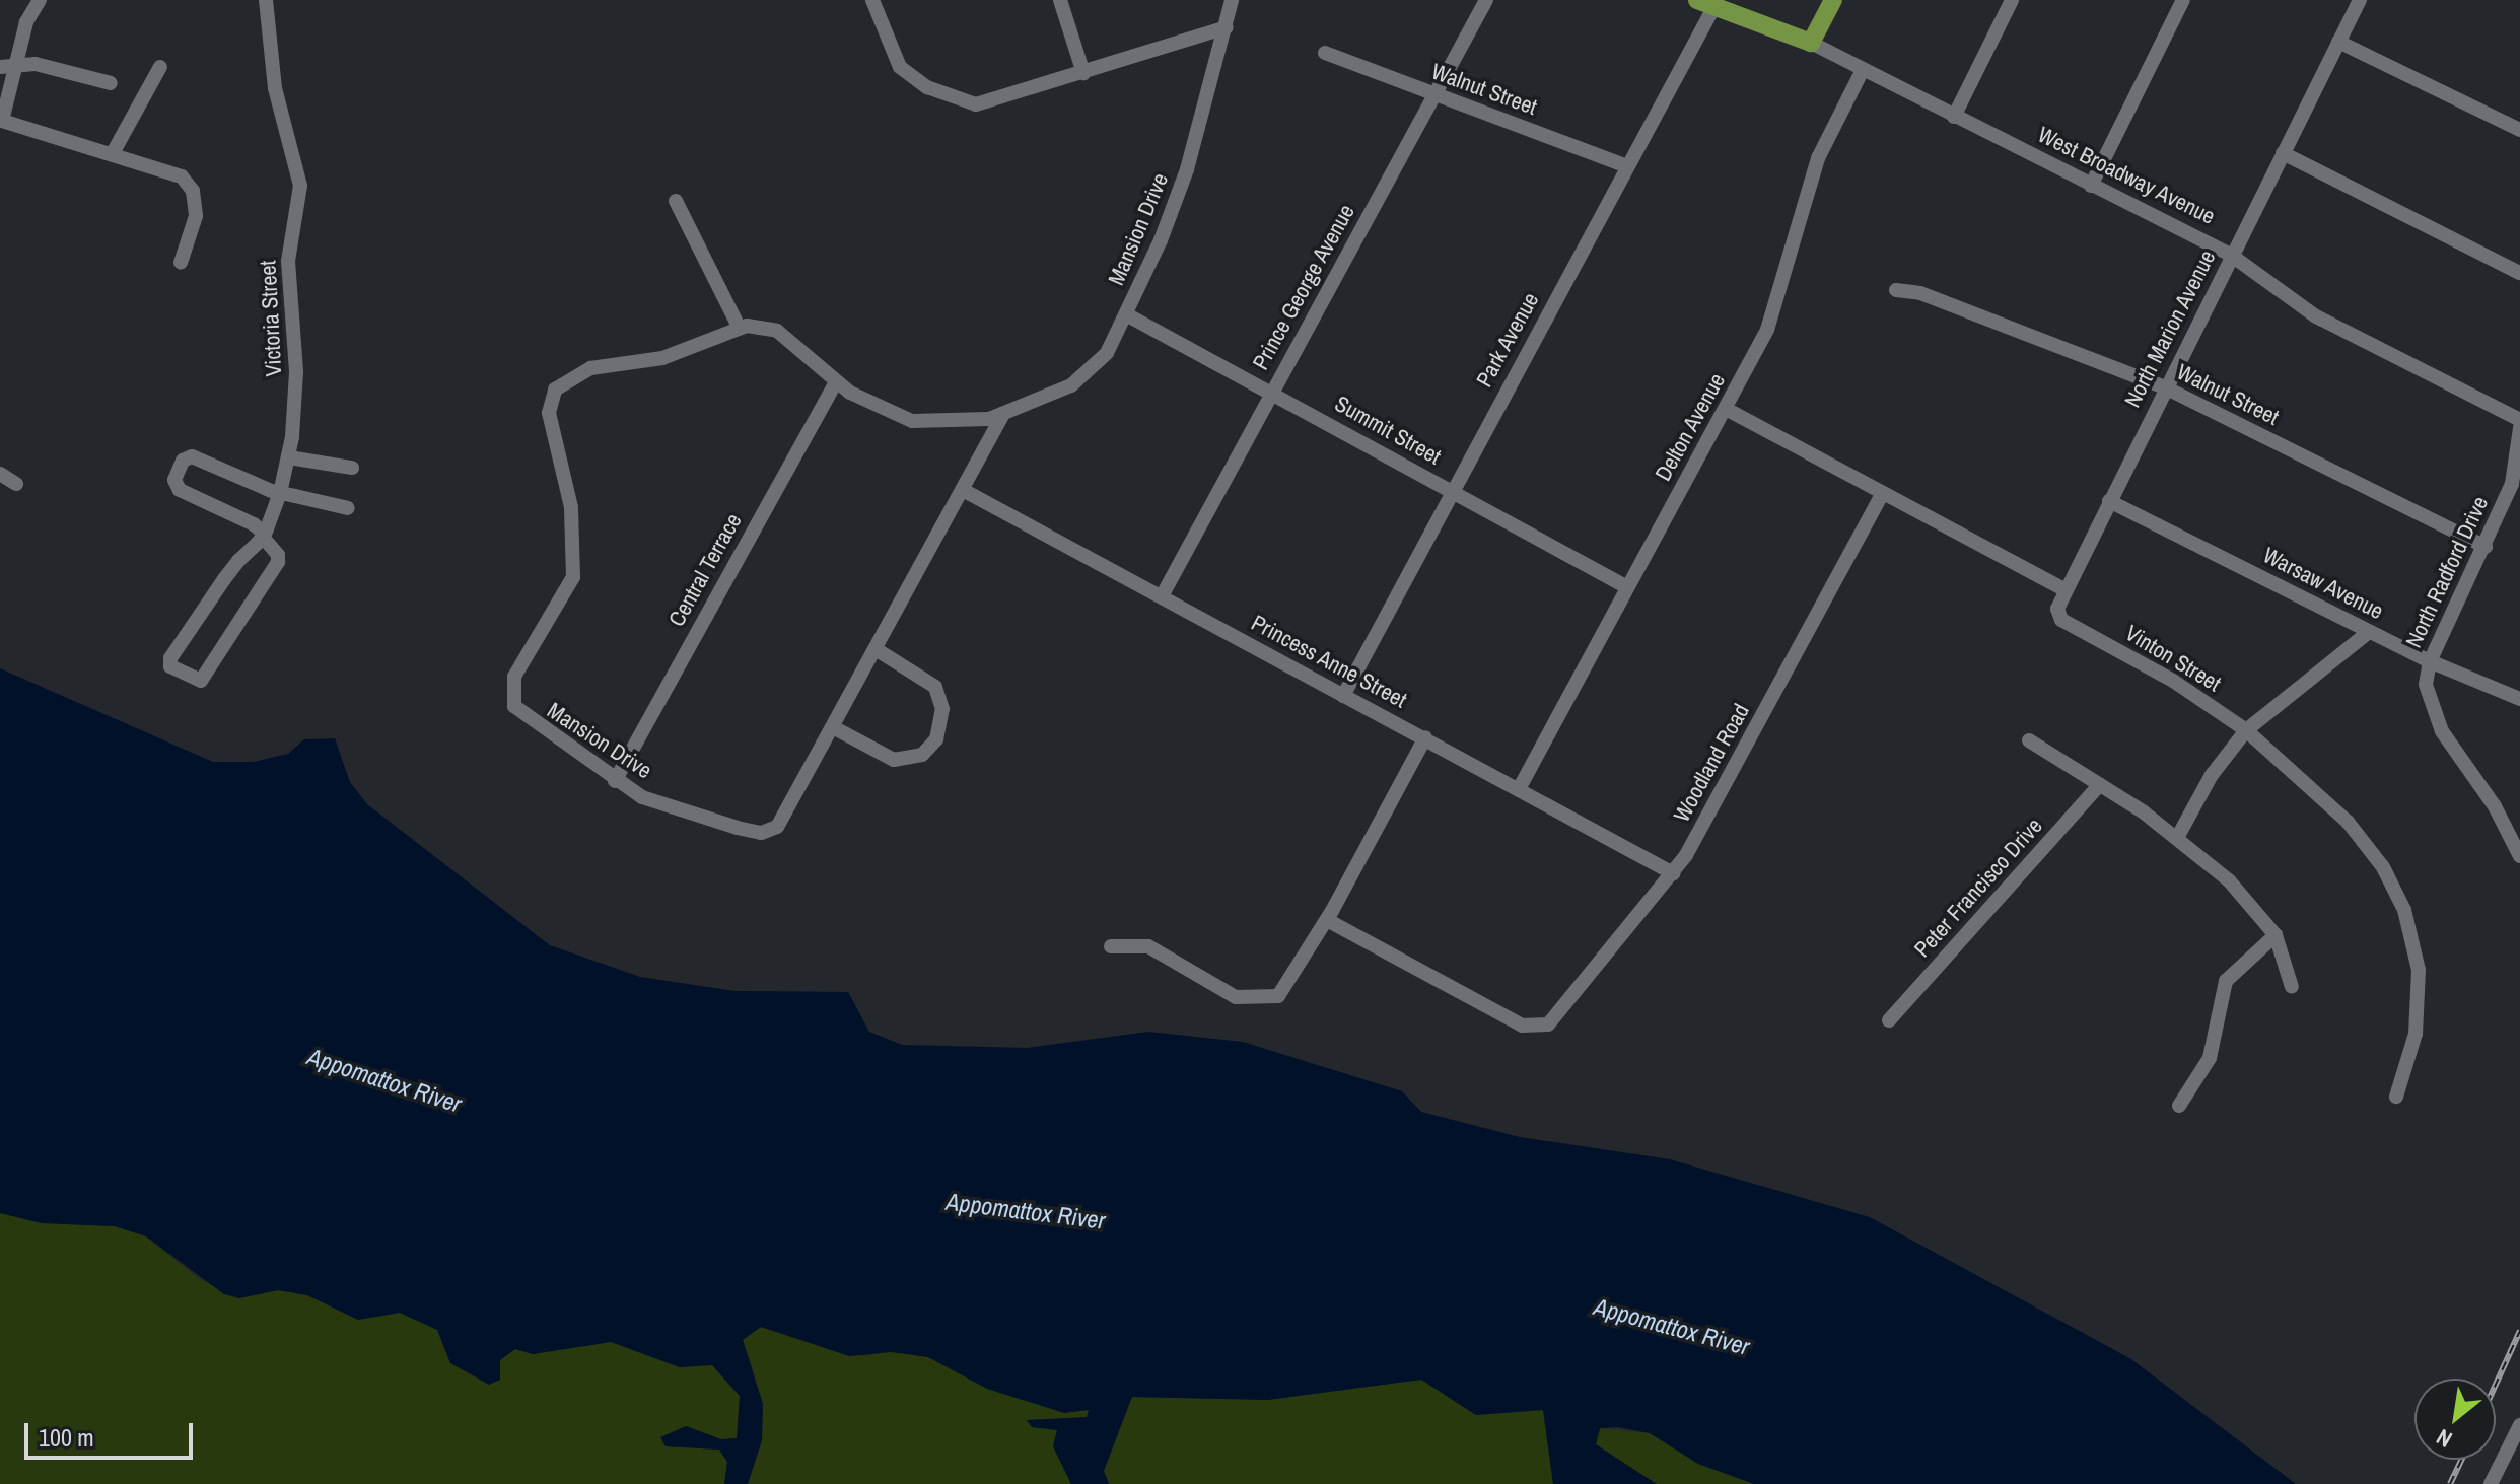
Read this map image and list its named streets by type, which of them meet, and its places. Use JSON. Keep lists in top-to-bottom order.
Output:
{
  "streets": {
    "main road": ["West Broadway Avenue"],
    "street": [
      "Walnut Street",
      "Mansion Drive",
      "Prince George Avenue",
      "Victoria Street",
      "North Marion Avenue",
      "Park Avenue",
      "Delton Avenue",
      "Summit Street",
      "Central Terrace",
      "North Radford Drive",
      "Warsaw Avenue",
      "Vinton Street",
      "Princess Anne Street",
      "Woodland Road",
      "Peter Francisco Drive"
    ]
  },
  "crossings": [
    ["Walnut Street", "Prince George Avenue"],
    ["Walnut Street", "North Marion Avenue"],
    ["Walnut Street", "Park Avenue"],
    ["Walnut Street", "North Radford Drive"],
    ["West Broadway Avenue", "North Marion Avenue"],
    ["West Broadway Avenue", "Park Avenue"],
    ["West Broadway Avenue", "Delton Avenue"],
    ["Mansion Drive", "Summit Street"],
    ["Mansion Drive", "Central Terrace"],
    ["Mansion Drive", "Princess Anne Street"],
    ["Prince George Avenue", "Summit Street"],
    ["Prince George Avenue", "Princess Anne Street"],
    ["North Marion Avenue", "Warsaw Avenue"],
    ["North Marion Avenue", "Vinton Street"],
    ["Park Avenue", "Summit Street"],
    ["Park Avenue", "Princess Anne Street"],
    ["Delton Avenue", "Summit Street"],
    ["Delton Avenue", "Princess Anne Street"],
    ["North Radford Drive", "Warsaw Avenue"],
    ["Princess Anne Street", "Woodland Road"]
  ],
  "water": ["Appomattox River"],
  "scale_bar": "100 m",
  "north": "bottom left"
}
